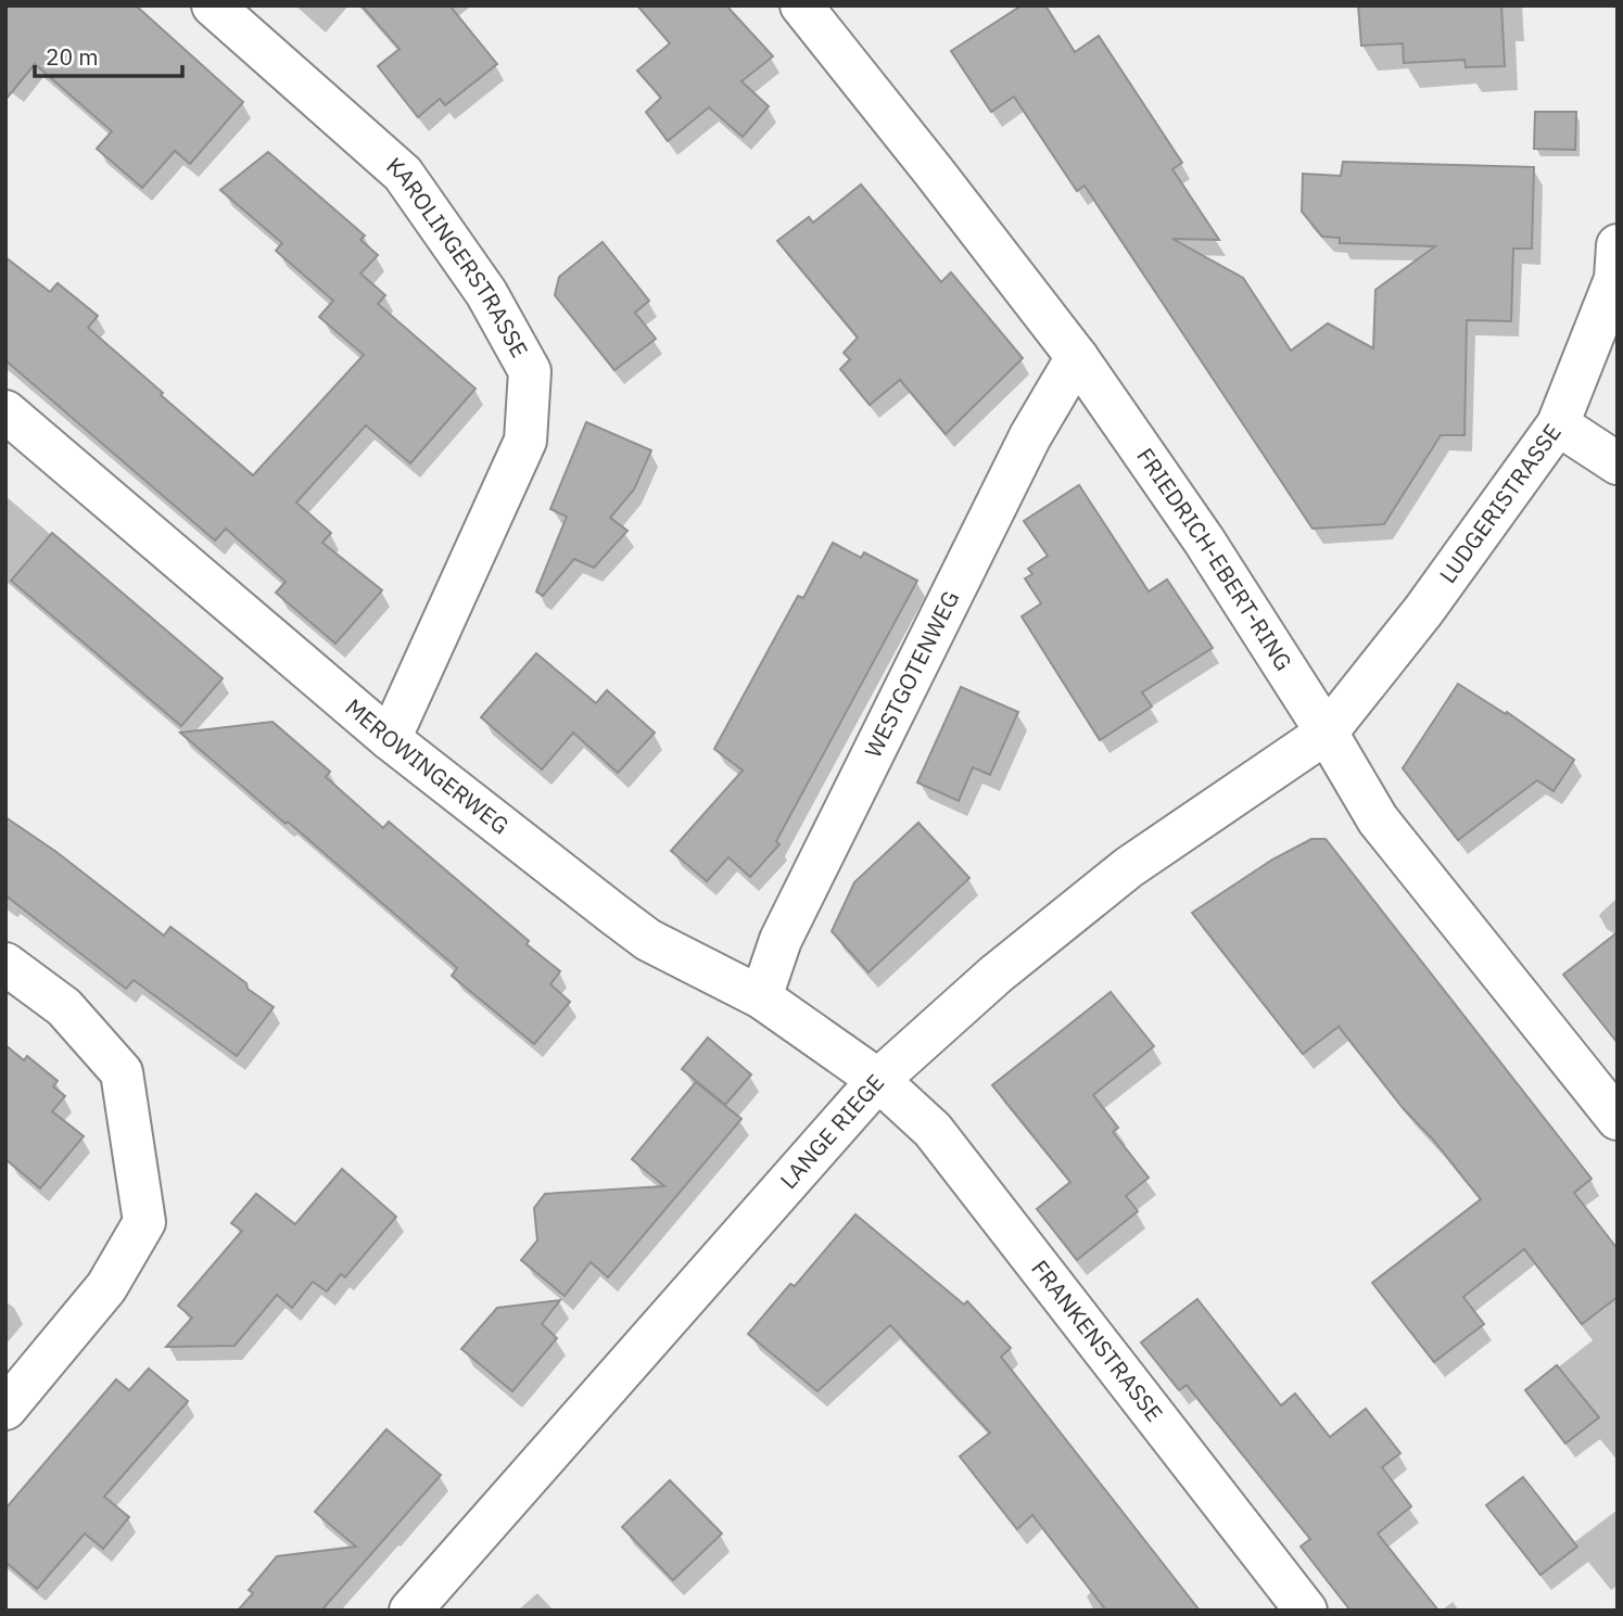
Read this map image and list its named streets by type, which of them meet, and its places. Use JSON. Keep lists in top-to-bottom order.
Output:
{
  "streets": {
    "street": [
      "KAROLINGERSTRASSE",
      "LUDGERISTRASSE",
      "FRIEDRICH-EBERT-RING",
      "WESTGOTENWEG",
      "MEROWINGERWEG",
      "LANGE RIEGE",
      "FRANKENSTRASSE"
    ]
  },
  "crossings": [
    ["KAROLINGERSTRASSE", "MEROWINGERWEG"],
    ["LUDGERISTRASSE", "FRIEDRICH-EBERT-RING"],
    ["LUDGERISTRASSE", "LANGE RIEGE"],
    ["FRIEDRICH-EBERT-RING", "WESTGOTENWEG"],
    ["FRIEDRICH-EBERT-RING", "LANGE RIEGE"],
    ["WESTGOTENWEG", "MEROWINGERWEG"],
    ["MEROWINGERWEG", "LANGE RIEGE"],
    ["MEROWINGERWEG", "FRANKENSTRASSE"],
    ["LANGE RIEGE", "FRANKENSTRASSE"]
  ],
  "scale_bar": "20 m"
}
